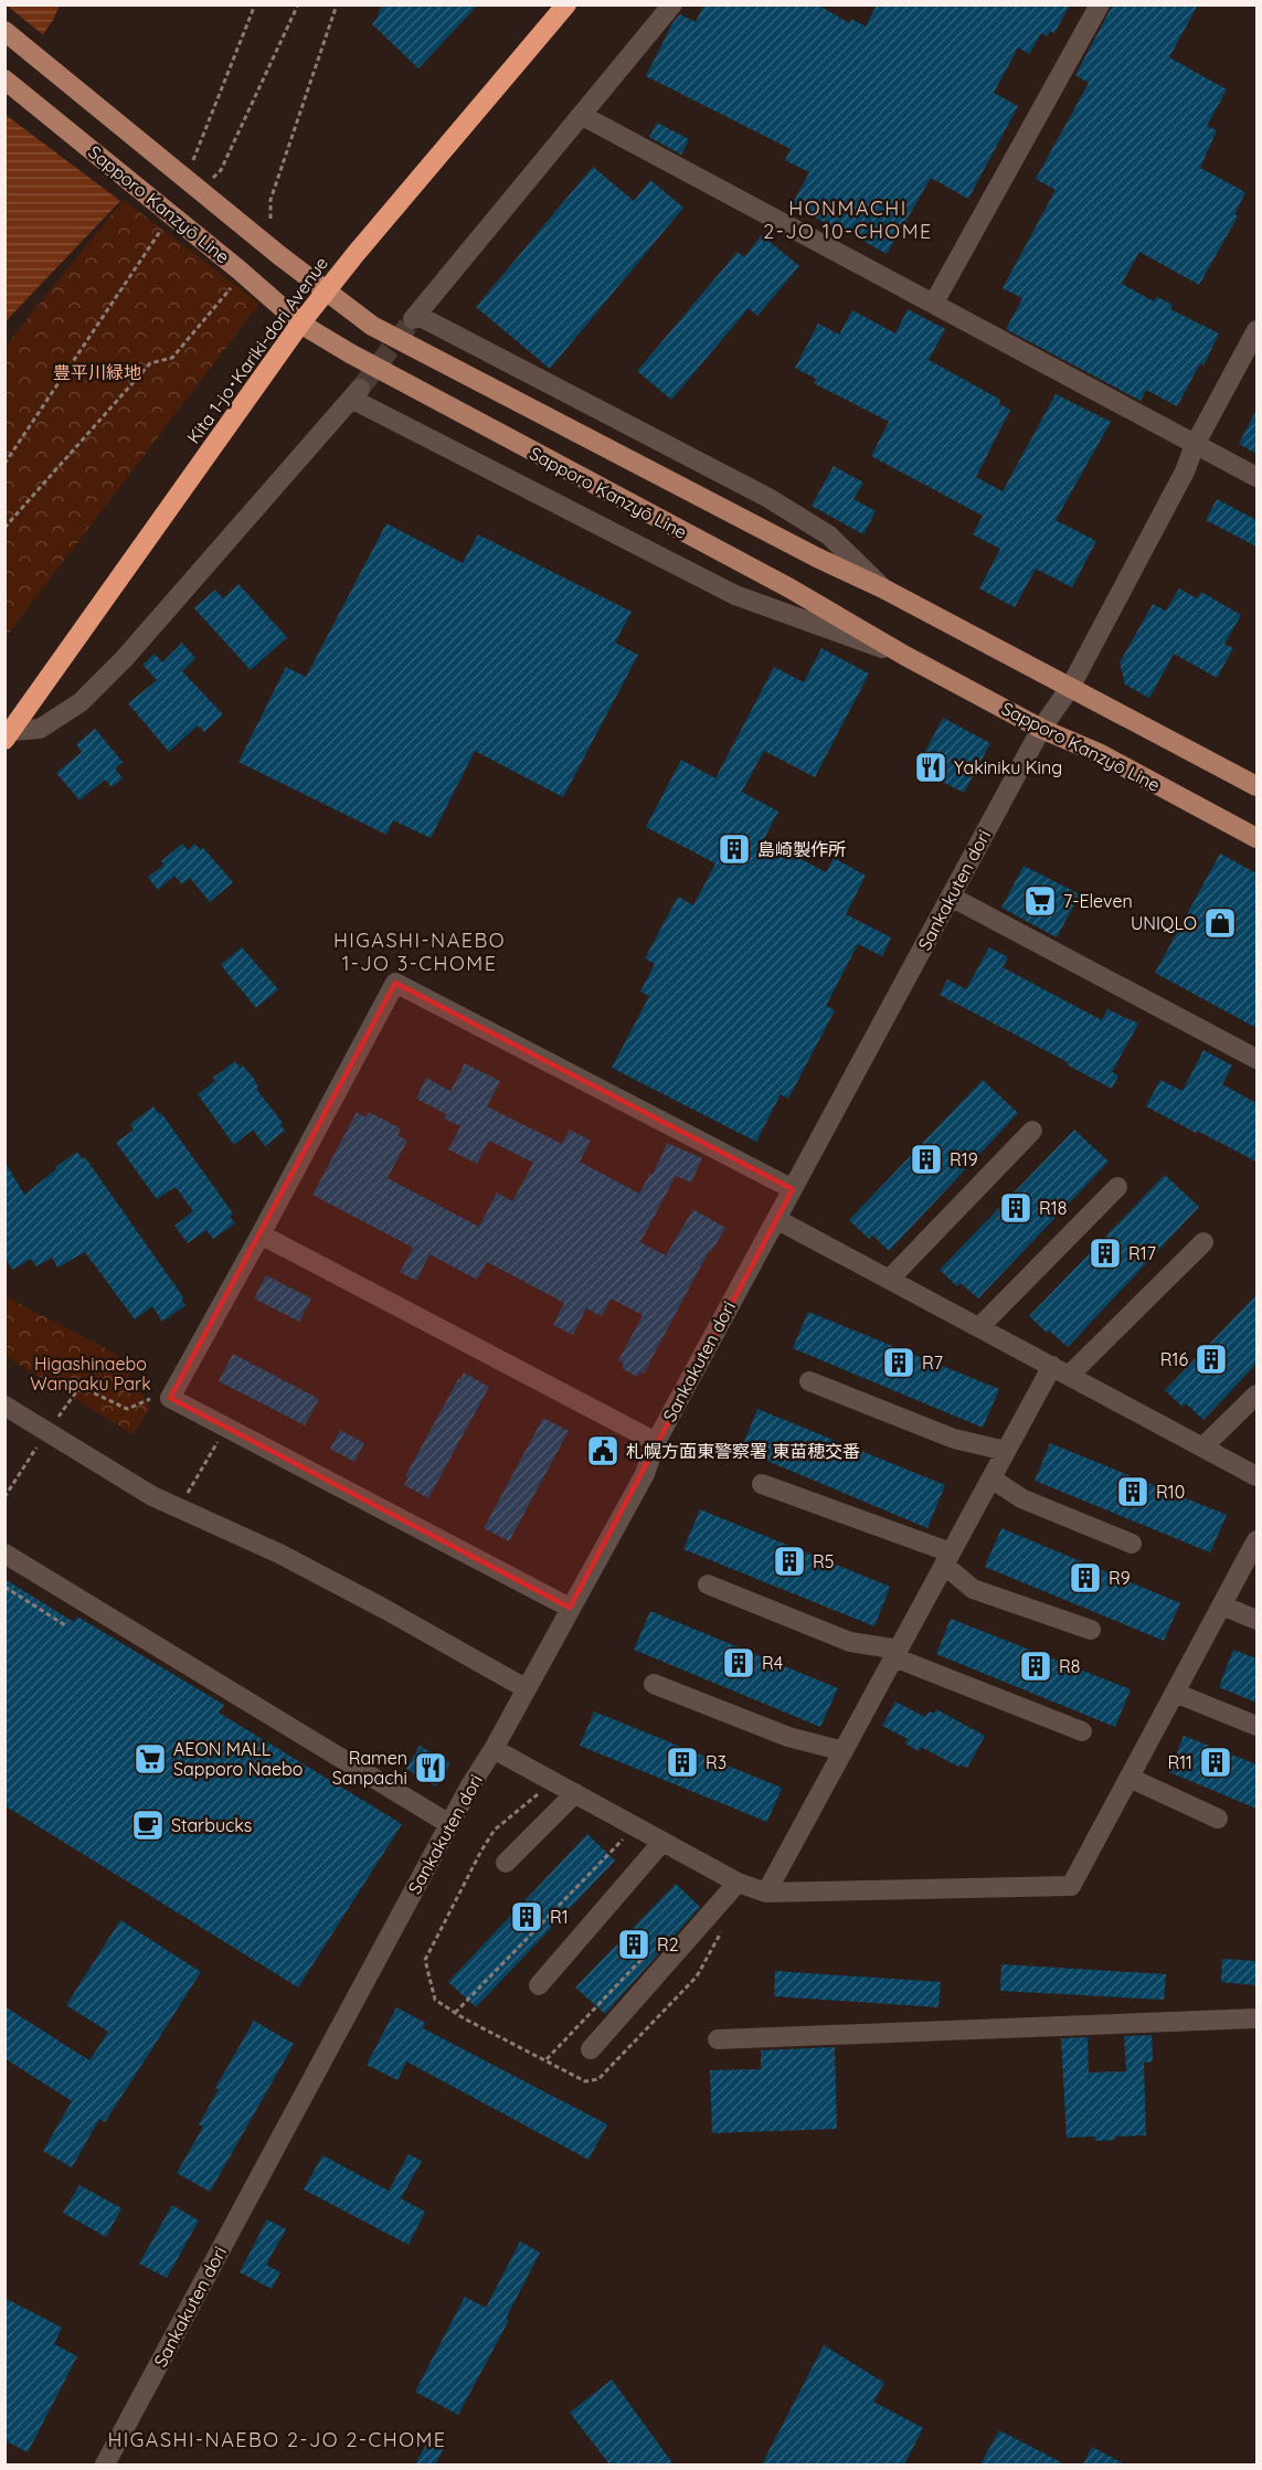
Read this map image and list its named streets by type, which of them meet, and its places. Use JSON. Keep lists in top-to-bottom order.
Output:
{
  "streets": {
    "highway": ["Kita 1-jo･Kariki-dori Avenue"],
    "main road": ["Sapporo Kanzyō Line"],
    "street": ["Sankakuten dori"]
  },
  "crossings": [
    ["Sapporo Kanzyō Line", "Kita 1-jo･Kariki-dori Avenue"],
    ["Sapporo Kanzyō Line", "Sankakuten dori"]
  ],
  "districts": ["HONMACHI 2-JO 10-CHOME", "HIGASHI-NAEBO 1-JO 3-CHOME", "HIGASHI-NAEBO 2-JO 2-CHOME"],
  "parks": ["豊平川緑地", "Higashinaebo Wanpaku Park"],
  "places": {
    "restaurant": ["Yakiniku King", "Ramen Sanpachi"],
    "building": [
      "島崎製作所",
      "R19",
      "R18",
      "R17",
      "R16",
      "R7",
      "R10",
      "R5",
      "R9",
      "R4",
      "R8",
      "R3",
      "R11",
      "R1",
      "R2"
    ],
    "supermarket": ["7-Eleven", "AEON MALL Sapporo Naebo"],
    "shop": ["UNIQLO"],
    "public building": ["札幌方面東警察署 東苗穂交番"],
    "cafe": ["Starbucks"]
  }
}
